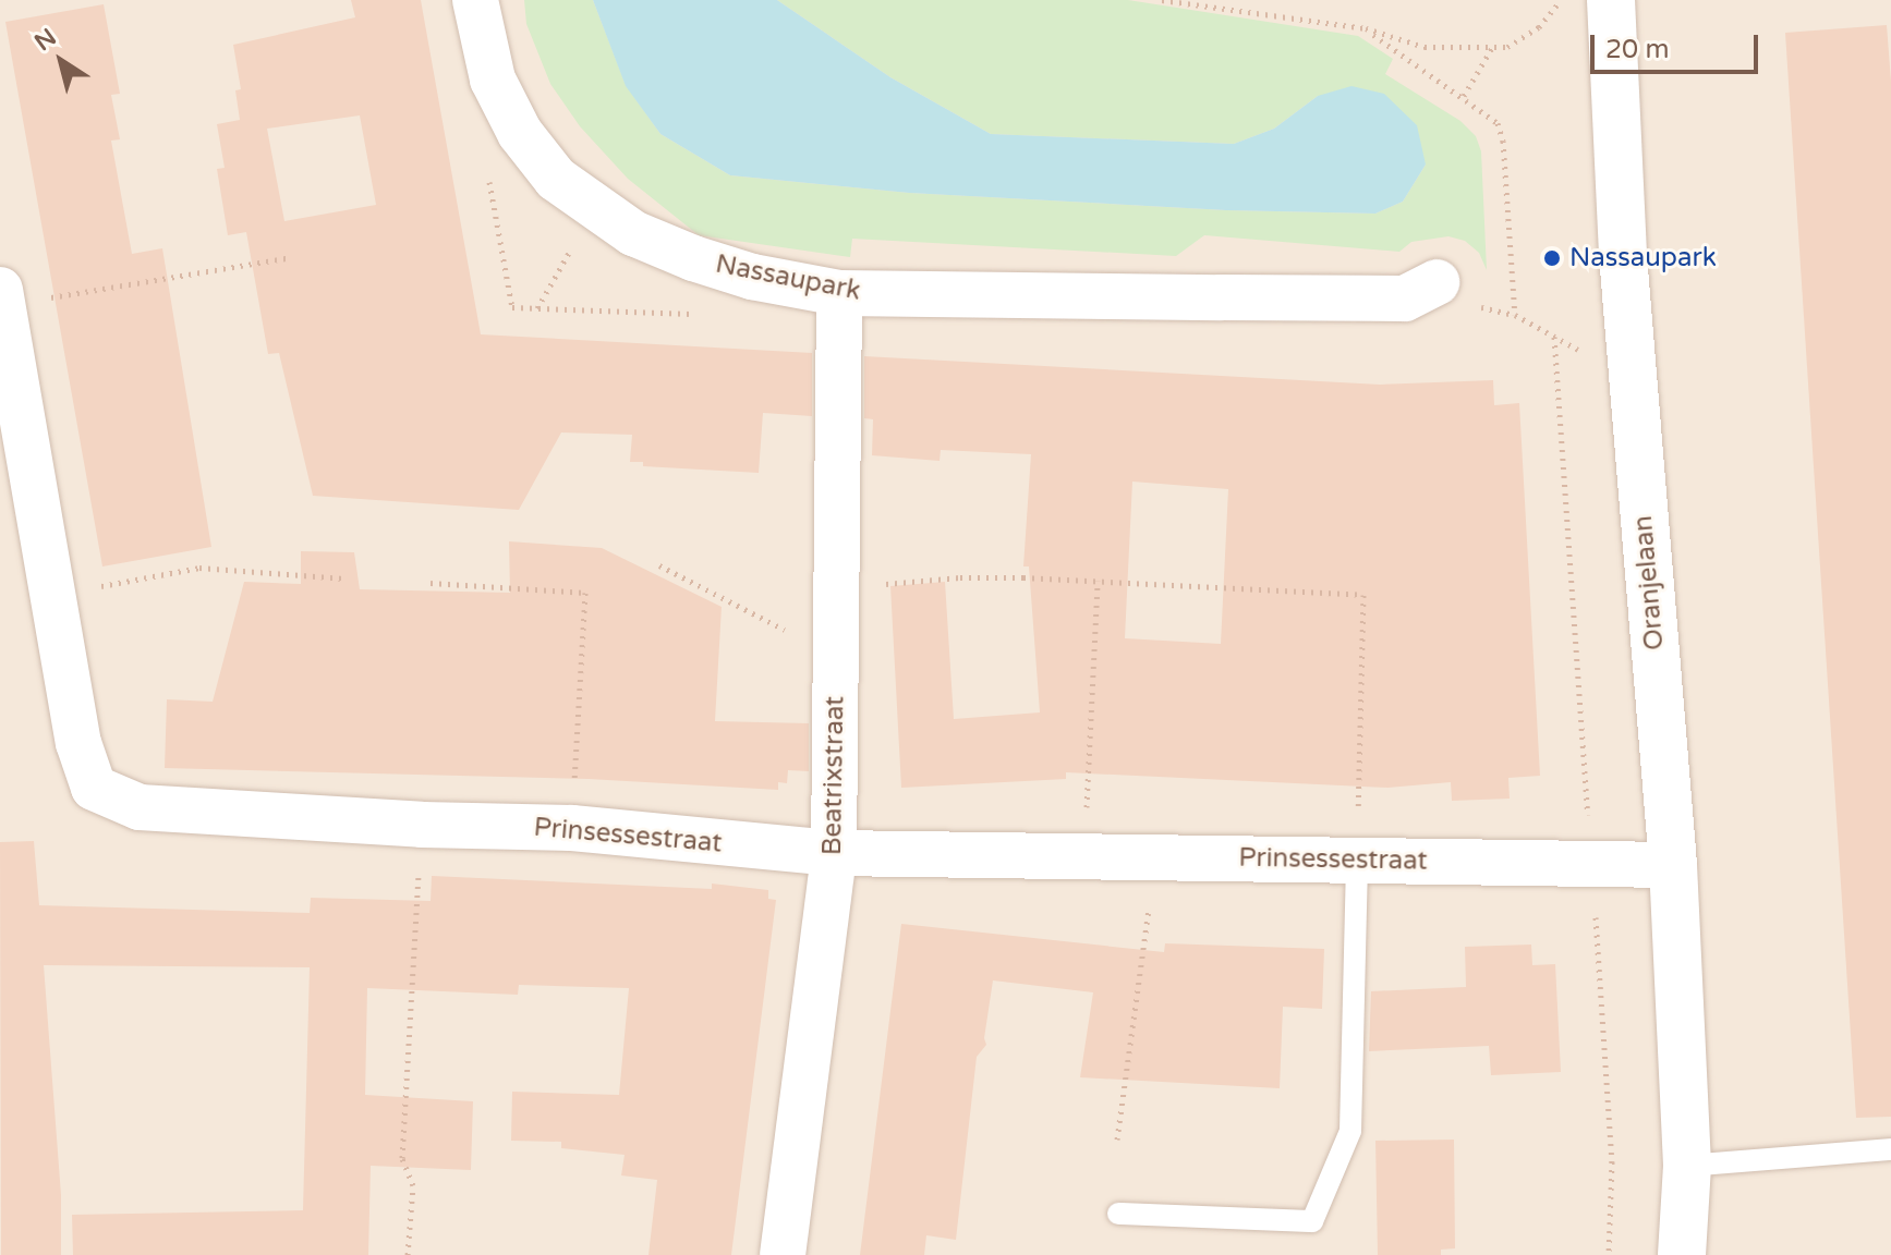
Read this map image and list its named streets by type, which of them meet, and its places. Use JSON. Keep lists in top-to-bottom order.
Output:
{
  "streets": {
    "main road": ["Oranjelaan"],
    "street": ["Nassaupark", "Beatrixstraat", "Prinsessestraat"]
  },
  "crossings": [
    ["Nassaupark", "Beatrixstraat"],
    ["Oranjelaan", "Prinsessestraat"],
    ["Beatrixstraat", "Prinsessestraat"]
  ],
  "places": ["Nassaupark"],
  "scale_bar": "20 m",
  "north": "top left"
}
